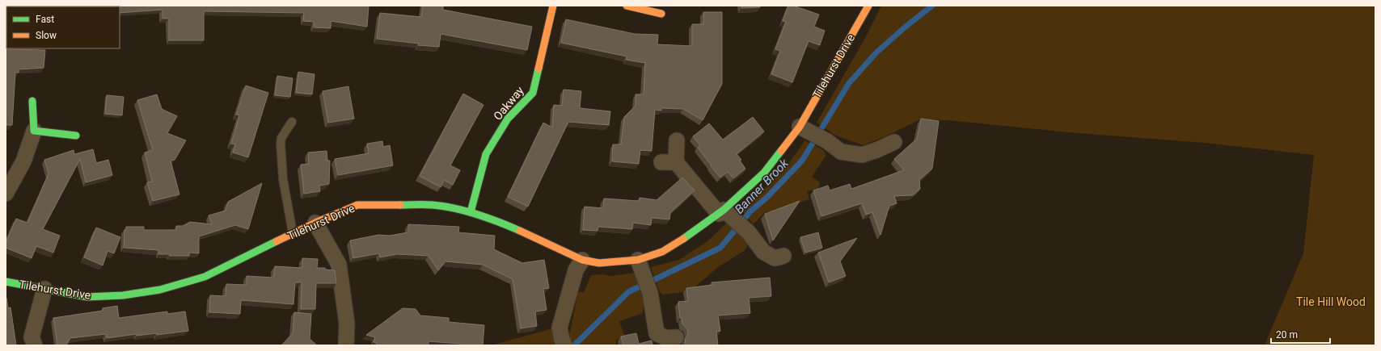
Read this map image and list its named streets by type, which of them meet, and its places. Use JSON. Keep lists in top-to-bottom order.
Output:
{
  "streets": {
    "street": ["Tilehurst Drive", "Oakway"]
  },
  "crossings": [
    ["Tilehurst Drive", "Oakway"]
  ],
  "water": ["Banner Brook"],
  "parks": ["Tile Hill Wood"],
  "legend": ["Fast", "Slow"],
  "scale_bar": "20 m"
}
